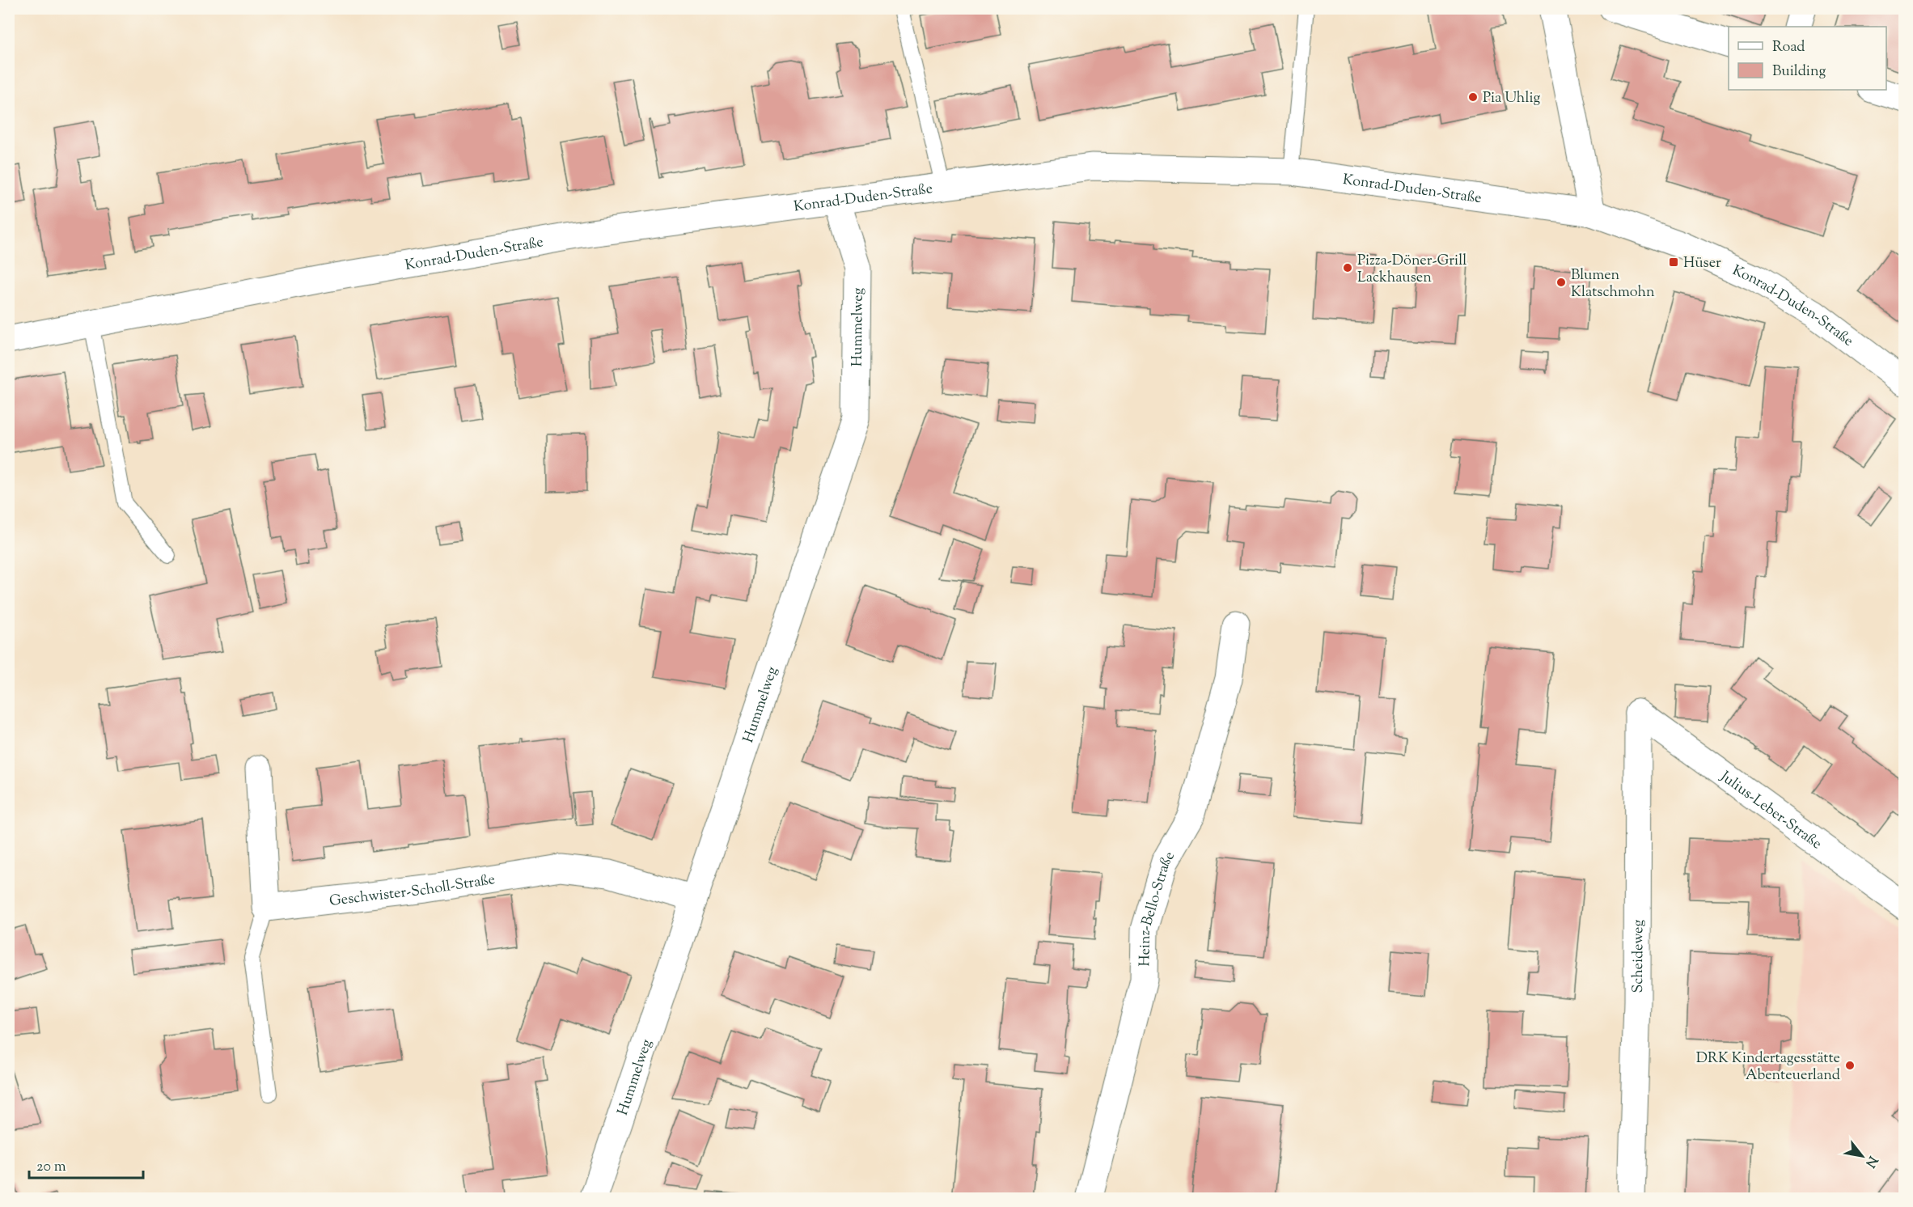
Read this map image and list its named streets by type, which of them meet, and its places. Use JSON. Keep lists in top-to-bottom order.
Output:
{
  "streets": {
    "street": [
      "Konrad-Duden-Straße",
      "Hummelweg",
      "Julius-Leber-Straße",
      "Geschwister-Scholl-Straße",
      "Heinz-Bello-Straße",
      "Scheideweg"
    ]
  },
  "crossings": [
    ["Konrad-Duden-Straße", "Hummelweg"],
    ["Hummelweg", "Geschwister-Scholl-Straße"],
    ["Julius-Leber-Straße", "Scheideweg"]
  ],
  "places": {
    "other": [
      "Pia Uhlig",
      "Pizza-Döner-Grill Lackhausen",
      "Blumen Klatschmohn",
      "DRK Kindertagesstätte Abenteuerland"
    ],
    "transit": ["Hüser"]
  },
  "legend": ["Road", "Building"],
  "scale_bar": "20 m",
  "north": "bottom right"
}
